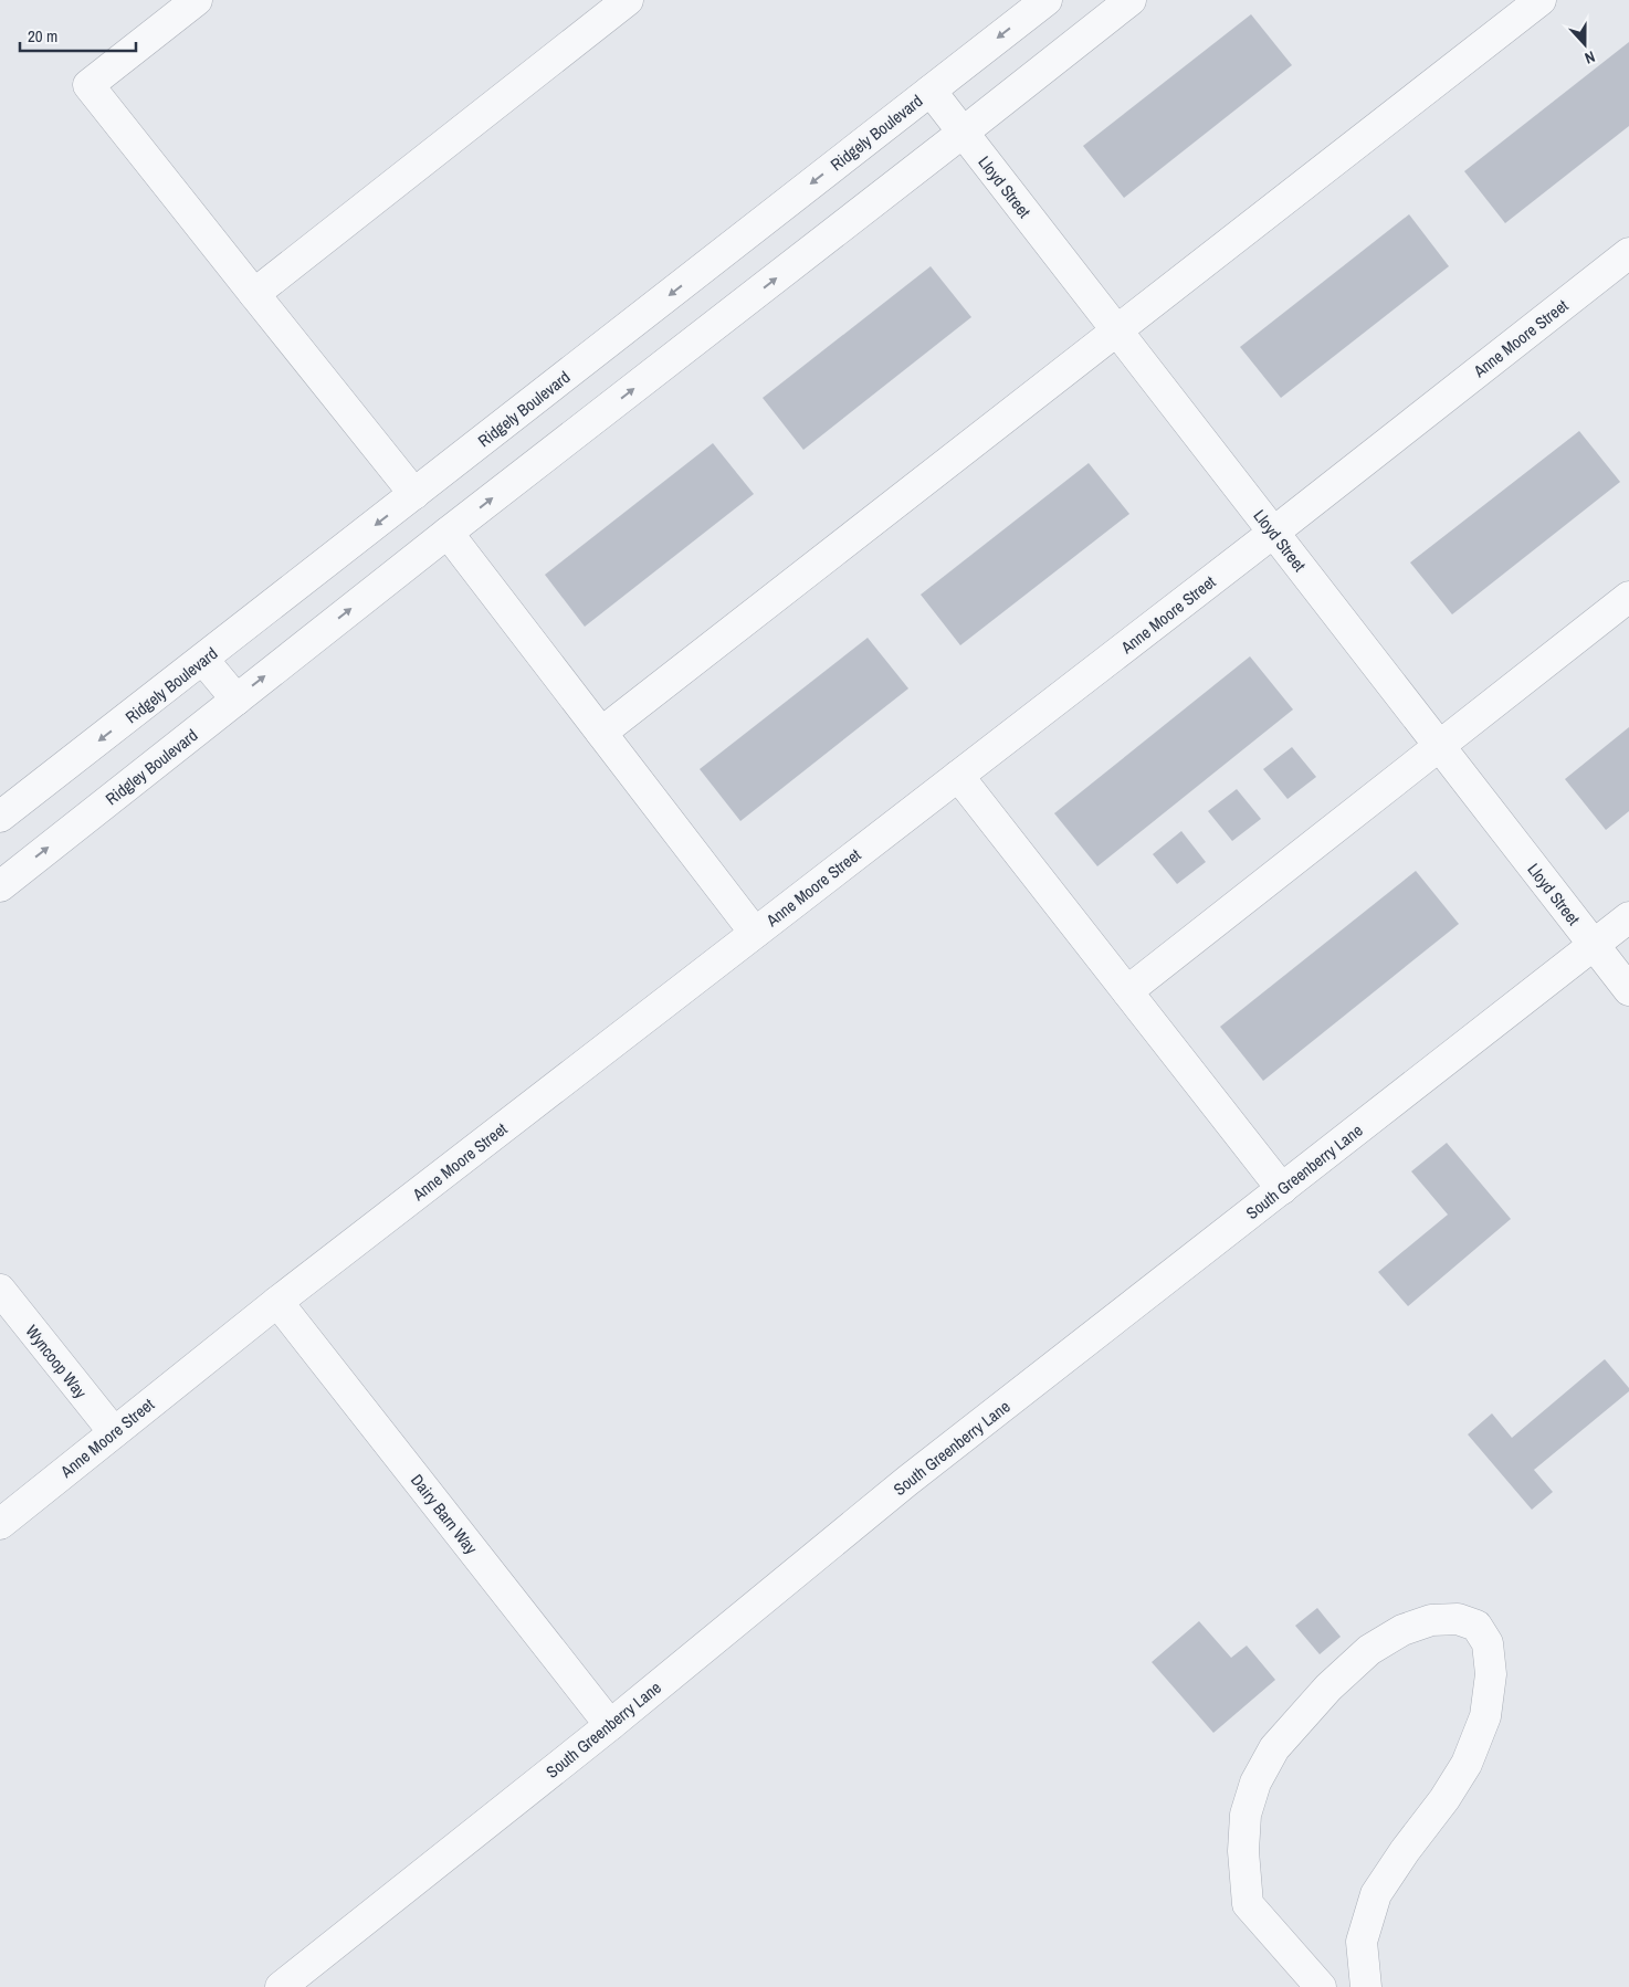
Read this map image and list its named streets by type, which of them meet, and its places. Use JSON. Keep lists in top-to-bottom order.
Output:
{
  "streets": {
    "street": [
      "Ridgely Boulevard",
      "Lloyd Street",
      "Anne Moore Street",
      "Ridgley Boulevard",
      "South Greenberry Lane",
      "Wyncoop Way",
      "Dairy Barn Way"
    ]
  },
  "crossings": [
    ["Ridgely Boulevard", "Lloyd Street"],
    ["Lloyd Street", "Anne Moore Street"],
    ["Lloyd Street", "South Greenberry Lane"],
    ["Anne Moore Street", "Wyncoop Way"],
    ["Anne Moore Street", "Dairy Barn Way"],
    ["South Greenberry Lane", "Dairy Barn Way"]
  ],
  "one_way": ["Ridgley Boulevard"],
  "scale_bar": "20 m",
  "north": "bottom"
}
